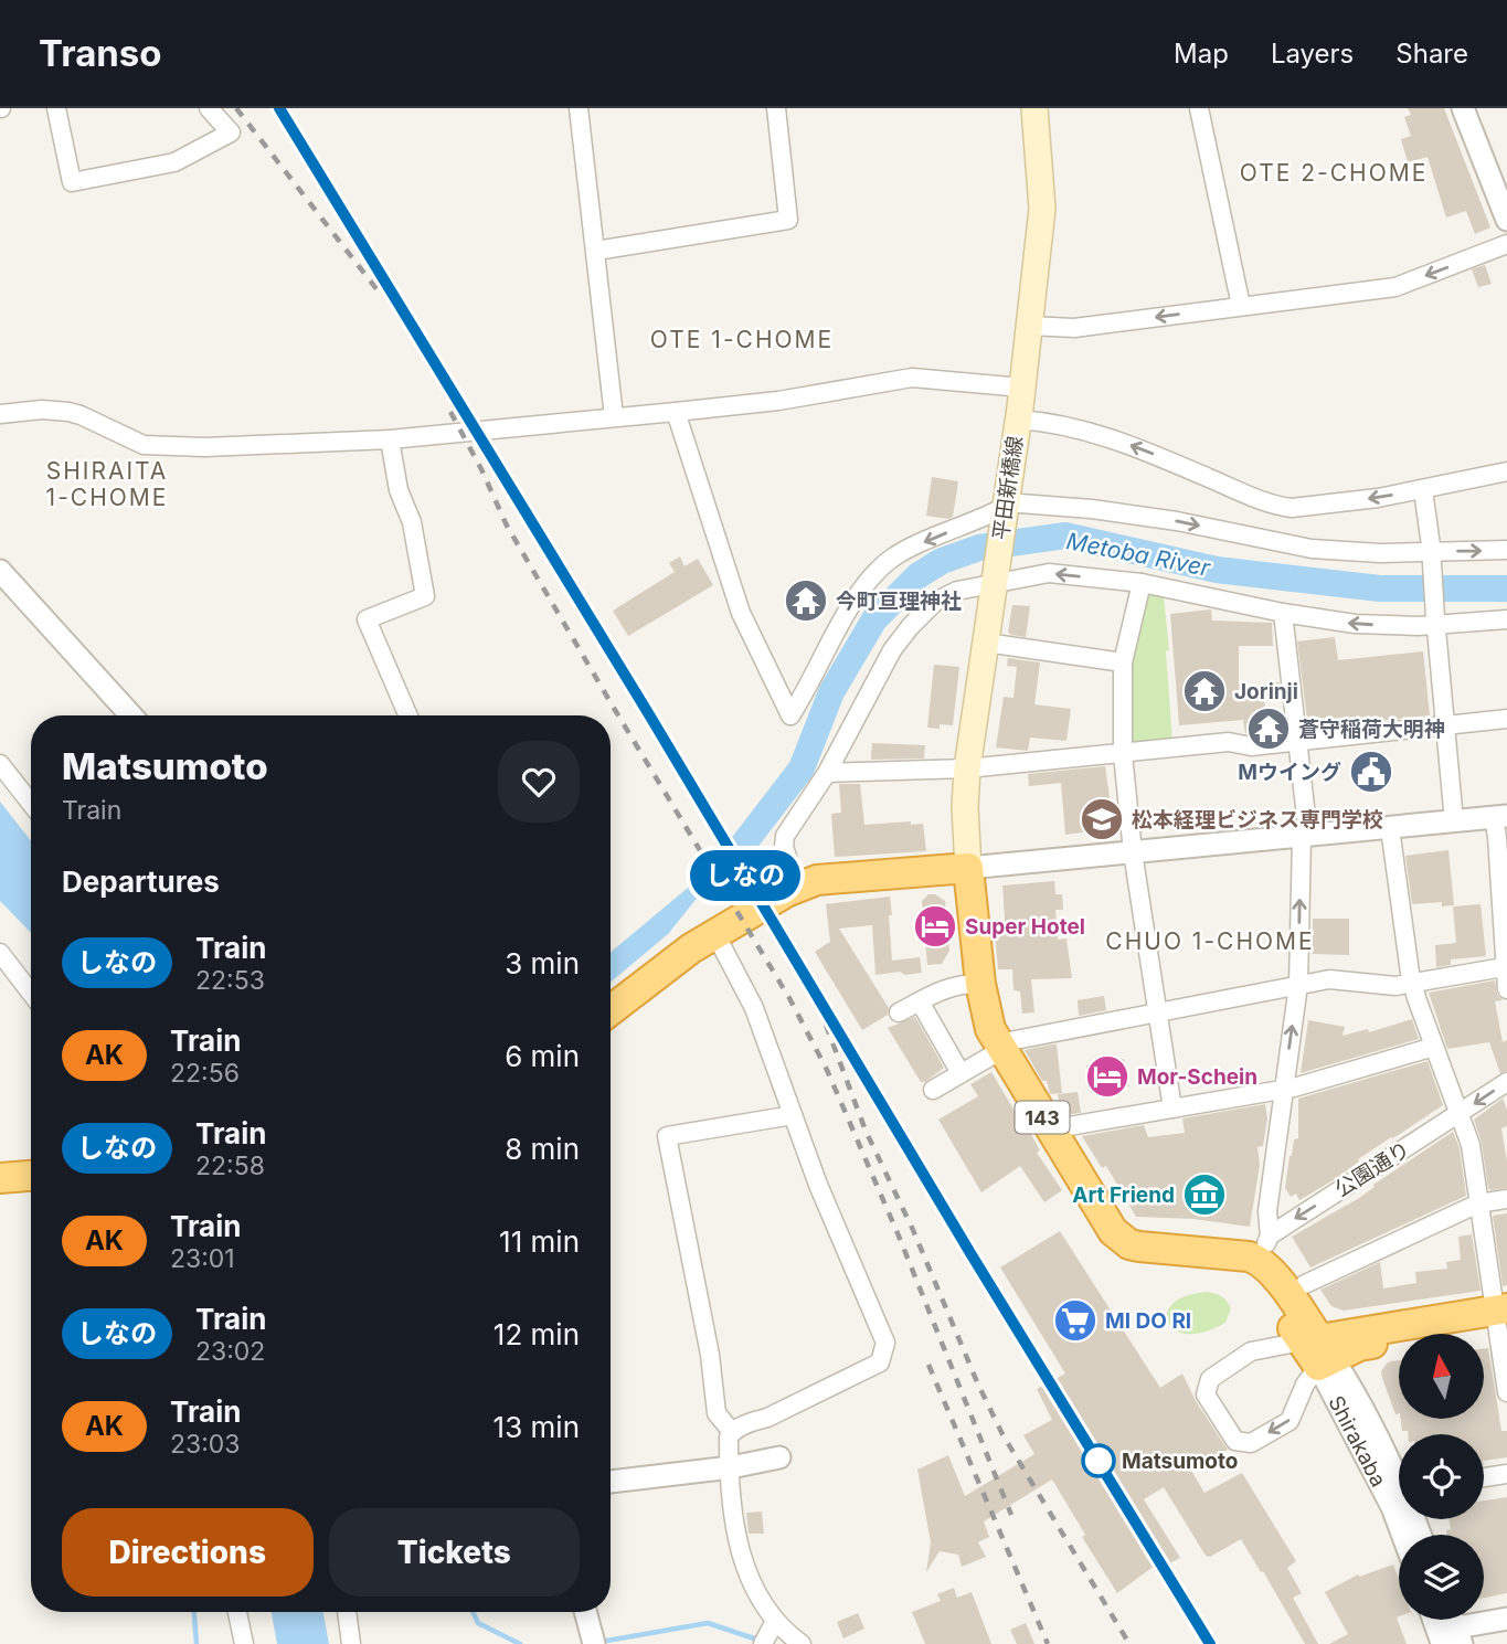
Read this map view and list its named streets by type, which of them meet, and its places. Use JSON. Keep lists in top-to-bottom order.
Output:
{
  "streets": {
    "highway": ["143"],
    "main road": ["平田新橋線"],
    "street": ["公園通り", "Shirakaba"]
  },
  "crossings": [
    ["平田新橋線", "143"],
    ["143", "公園通り"]
  ],
  "districts": [
    "OTE 2-CHOME",
    "OTE 1-CHOME",
    "SHIRAITA 1-CHOME",
    "CHUO 1-CHOME"
  ],
  "water": ["Metoba River"],
  "places": {
    "temple": ["今町亘理神社", "Jorinji", "蒼守稲荷大明神"],
    "public building": ["Mウイング"],
    "school or university": ["松本経理ビジネス専門学校"],
    "hotel": ["Super Hotel", "Mor-Schein"],
    "museum": ["Art Friend"],
    "supermarket": ["MI DO RI"],
    "other": ["Matsumoto"]
  },
  "north": "top",
  "page": {
    "header": "Transo",
    "nav": ["Map", "Layers", "Share"],
    "on_map": "しなの",
    "heading": [
      ["Matsumoto", "Train"],
      "Departures"
    ],
    "list": [
      {
        "mark": "しなの",
        "name": "Train",
        "note": "22:53",
        "value": "3 min"
      },
      {
        "mark": "AK",
        "name": "Train",
        "note": "22:56",
        "value": "6 min"
      },
      {
        "mark": "しなの",
        "name": "Train",
        "note": "22:58",
        "value": "8 min"
      },
      {
        "mark": "AK",
        "name": "Train",
        "note": "23:01",
        "value": "11 min"
      },
      {
        "mark": "しなの",
        "name": "Train",
        "note": "23:02",
        "value": "12 min"
      },
      {
        "mark": "AK",
        "name": "Train",
        "note": "23:03",
        "value": "13 min"
      }
    ],
    "buttons": ["Directions", "Tickets"]
  }
}
